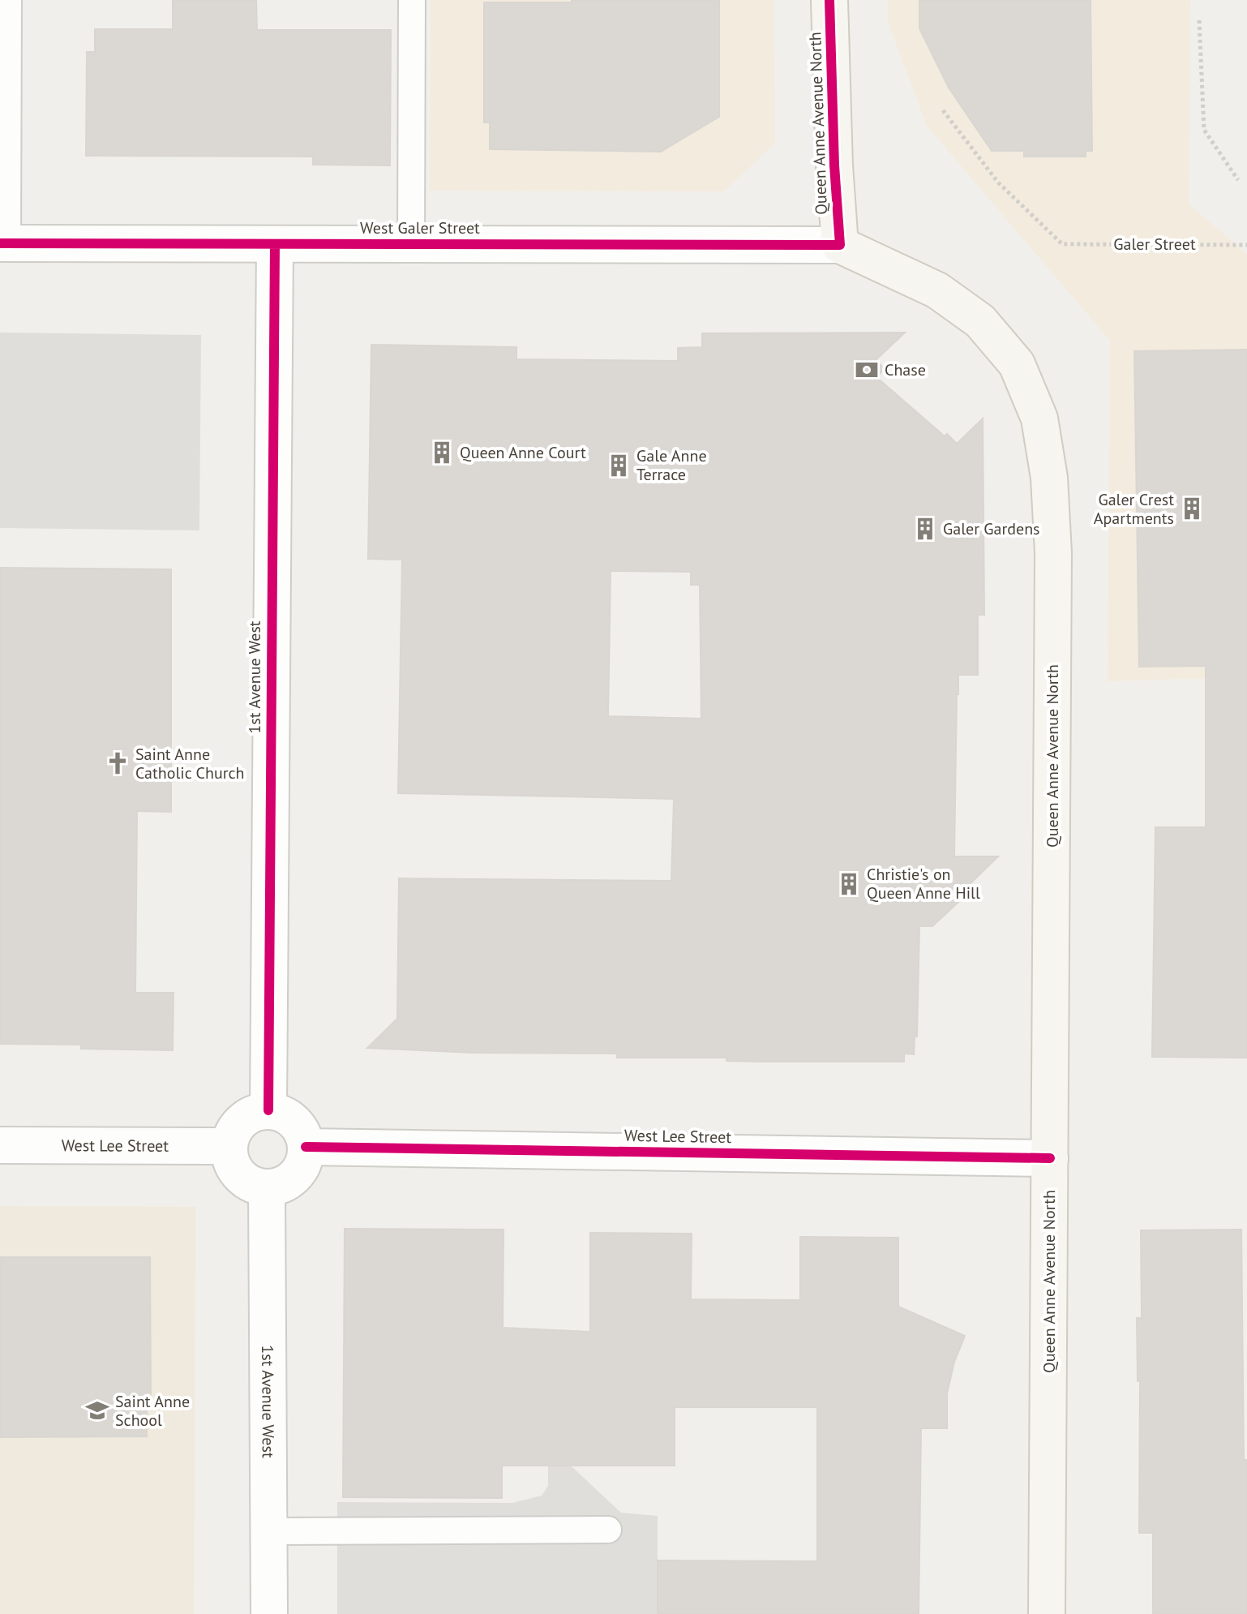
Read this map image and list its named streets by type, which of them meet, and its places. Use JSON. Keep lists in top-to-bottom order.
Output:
{
  "streets": {
    "main road": ["Queen Anne Avenue North"],
    "street": ["West Galer Street", "1st Avenue West", "West Lee Street"],
    "path": ["Galer Street"]
  },
  "crossings": [
    ["Queen Anne Avenue North", "West Galer Street"],
    ["Queen Anne Avenue North", "West Lee Street"],
    ["West Galer Street", "1st Avenue West"],
    ["1st Avenue West", "West Lee Street"]
  ],
  "places": {
    "bank": ["Chase"],
    "building": [
      "Queen Anne Court",
      "Gale Anne Terrace",
      "Galer Crest Apartments",
      "Galer Gardens",
      "Christie's on Queen Anne Hill"
    ],
    "church": ["Saint Anne Catholic Church"],
    "school or university": ["Saint Anne School"]
  }
}
